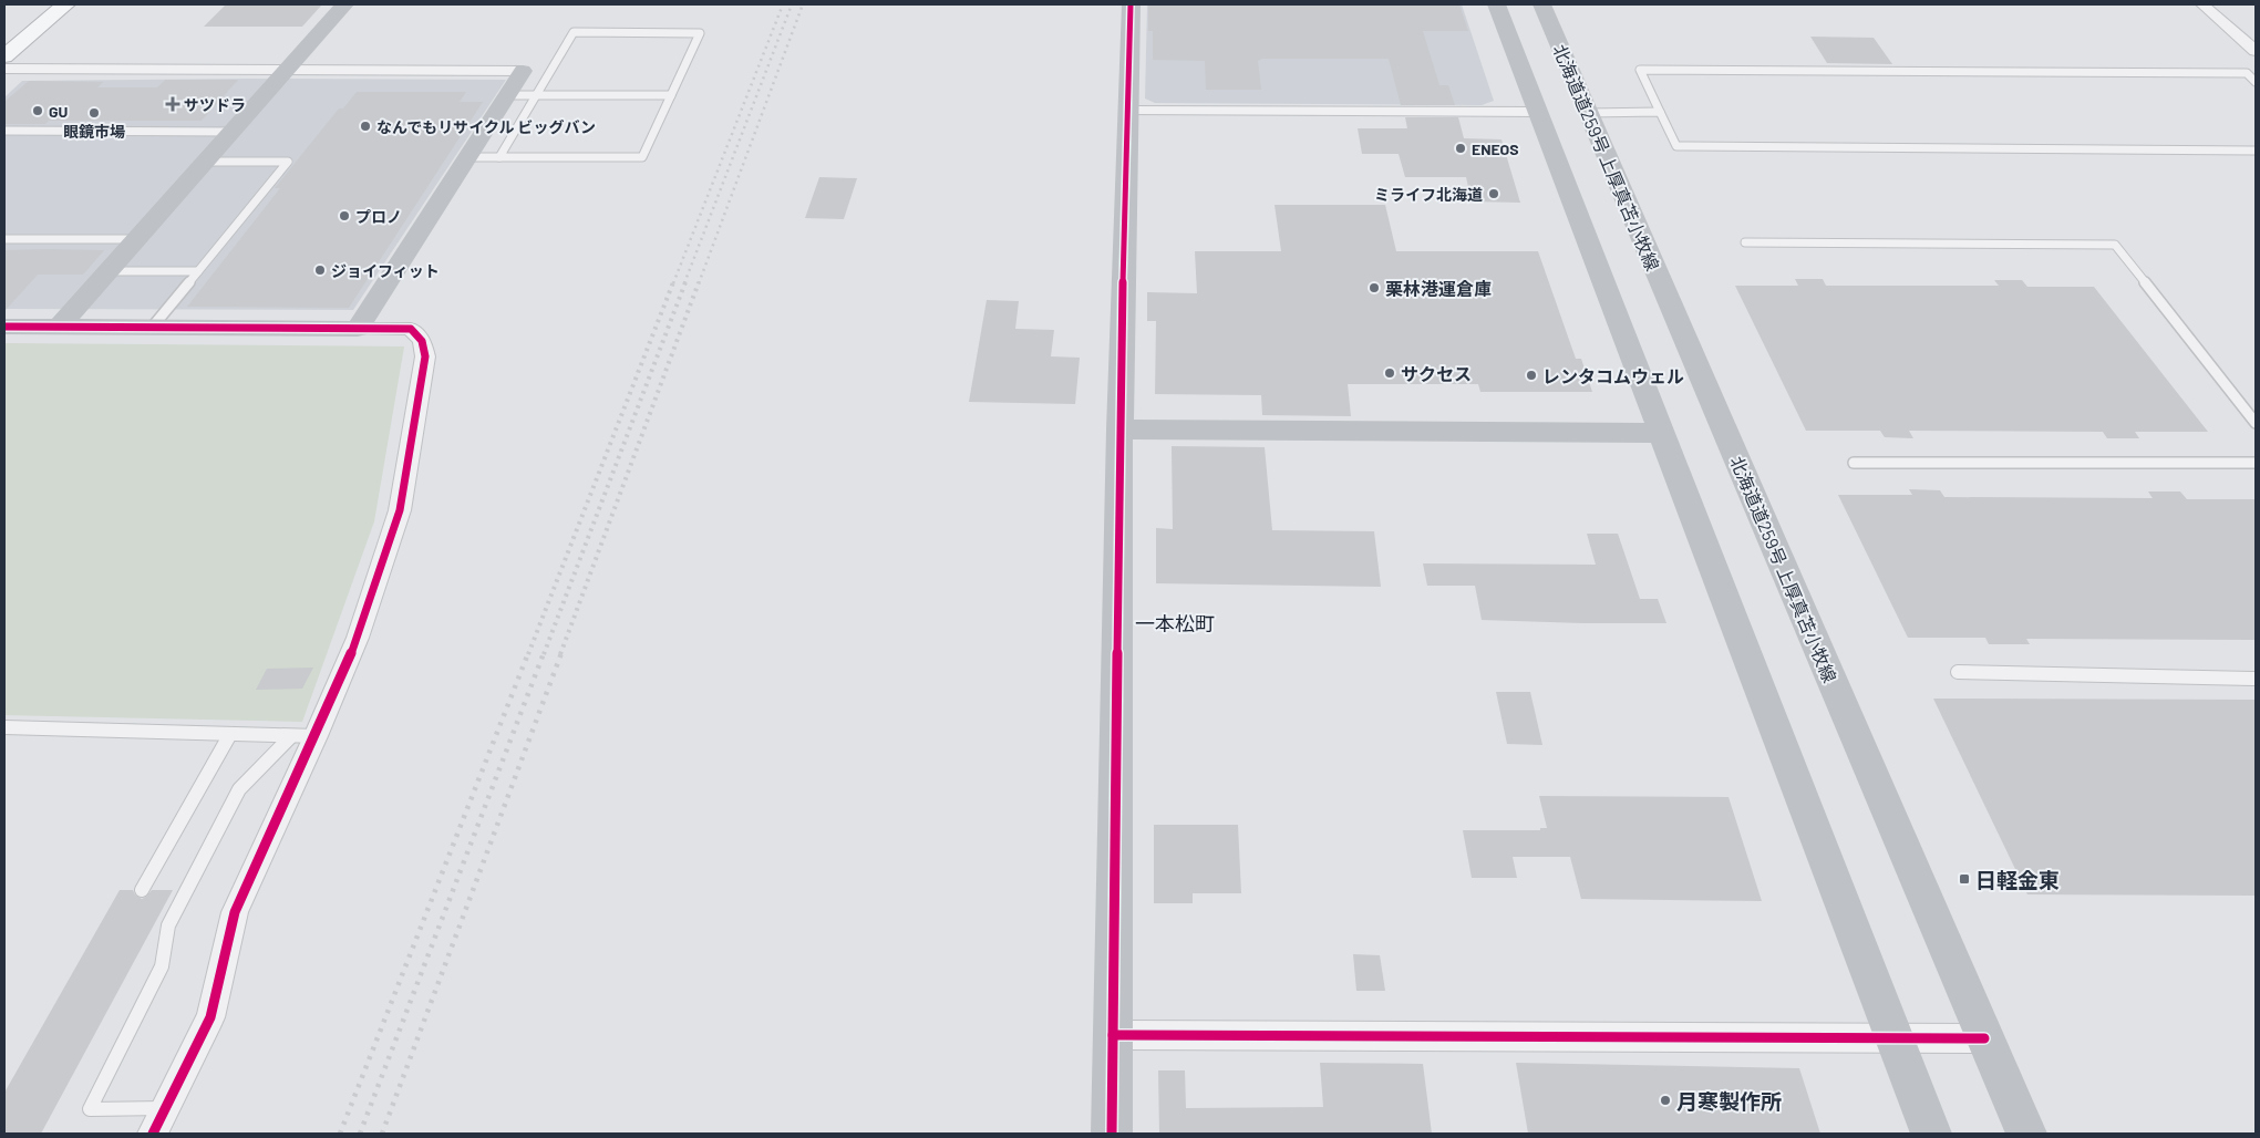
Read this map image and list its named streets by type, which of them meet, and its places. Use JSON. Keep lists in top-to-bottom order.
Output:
{
  "streets": {
    "street": ["北海道道259号 上厚真苫小牧線"]
  },
  "districts": ["一本松町"],
  "places": {
    "health": ["サツドラ"],
    "other": [
      "GU",
      "眼鏡市場",
      "なんでもリサイクル ビッグバン",
      "ENEOS",
      "ミライフ北海道",
      "プロノ",
      "ジョイフィット",
      "栗林港運倉庫",
      "サクセス",
      "レンタコムウェル",
      "月寒製作所"
    ],
    "transit": ["日軽金東"]
  }
}
